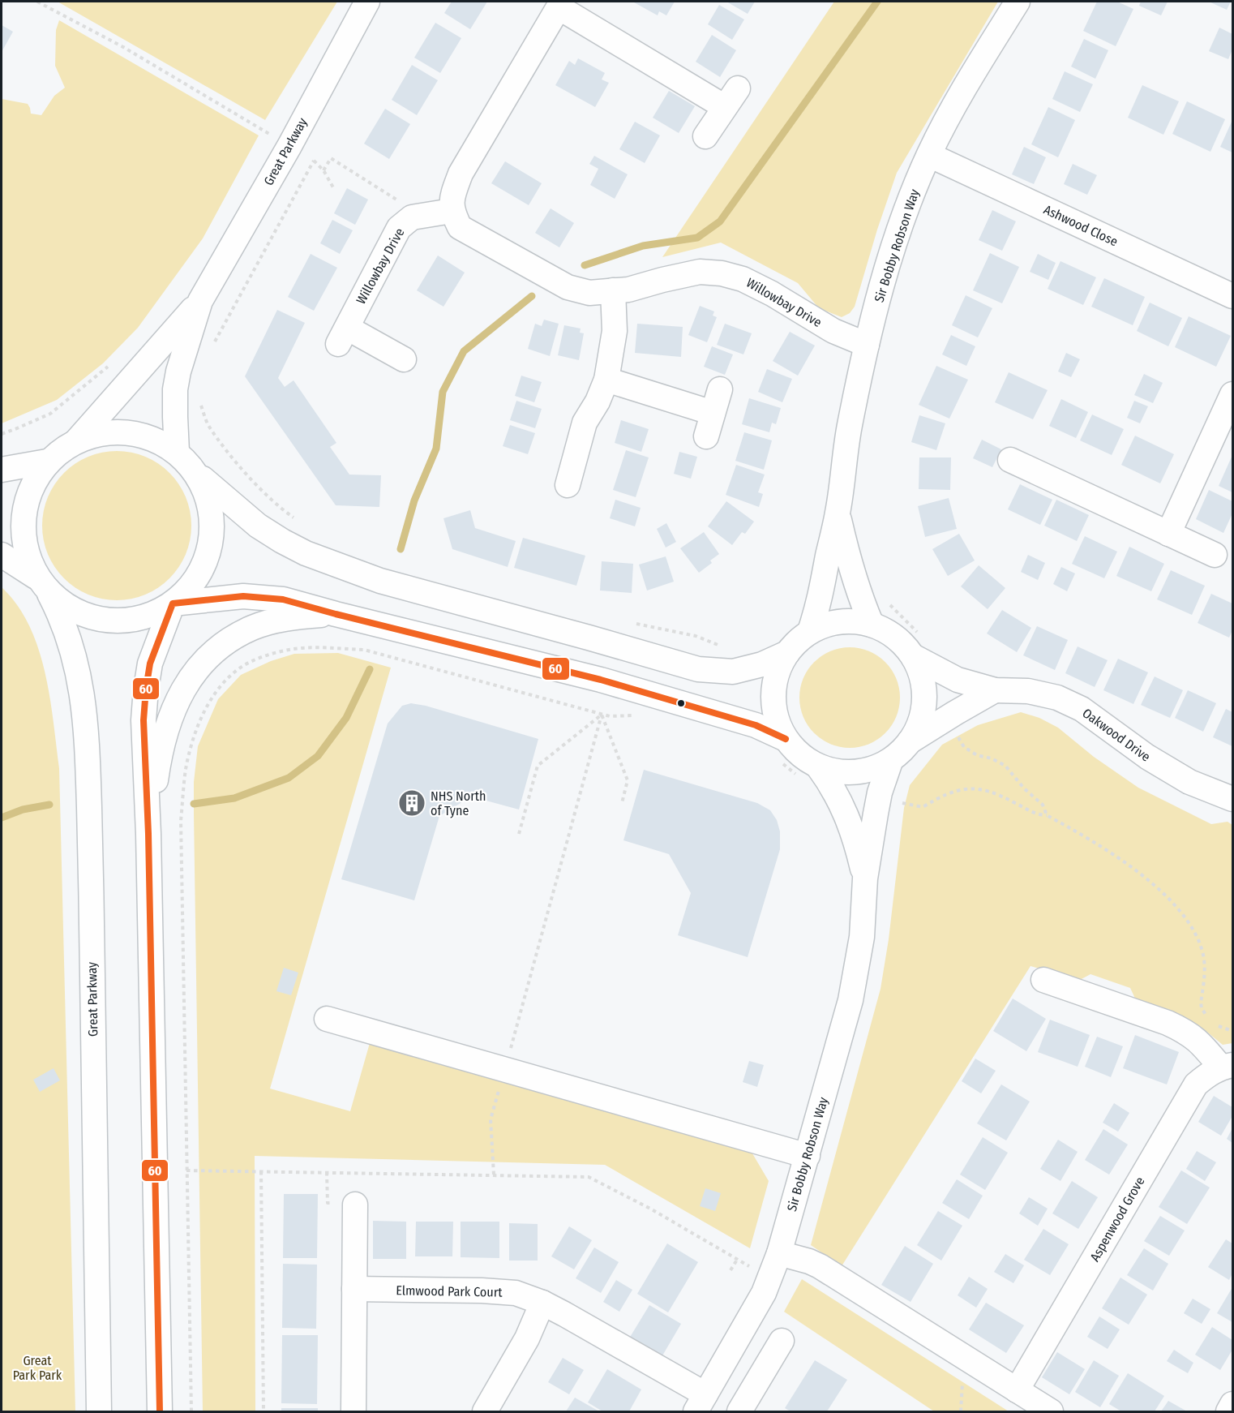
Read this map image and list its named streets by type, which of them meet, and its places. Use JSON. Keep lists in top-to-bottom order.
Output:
{
  "streets": {
    "street": [
      "Great Parkway",
      "Ashwood Close",
      "Sir Bobby Robson Way",
      "Willowbay Drive",
      "Oakwood Drive",
      "Aspenwood Grove",
      "Elmwood Park Court"
    ]
  },
  "crossings": [
    ["Ashwood Close", "Sir Bobby Robson Way"],
    ["Sir Bobby Robson Way", "Willowbay Drive"],
    ["Sir Bobby Robson Way", "Oakwood Drive"],
    ["Sir Bobby Robson Way", "Elmwood Park Court"]
  ],
  "parks": ["Great Park Park"],
  "places": {
    "building": ["NHS North of Tyne"]
  },
  "lines": ["transit line 60"]
}
